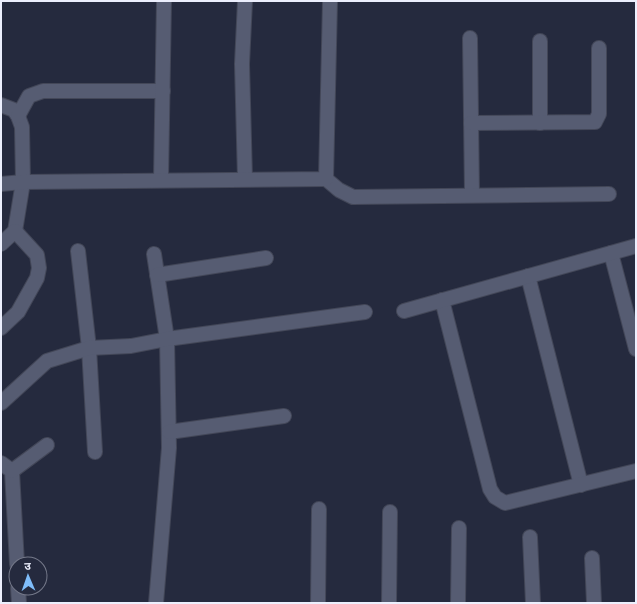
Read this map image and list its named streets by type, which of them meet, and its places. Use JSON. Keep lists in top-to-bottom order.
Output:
{
  "north": "top"
}
